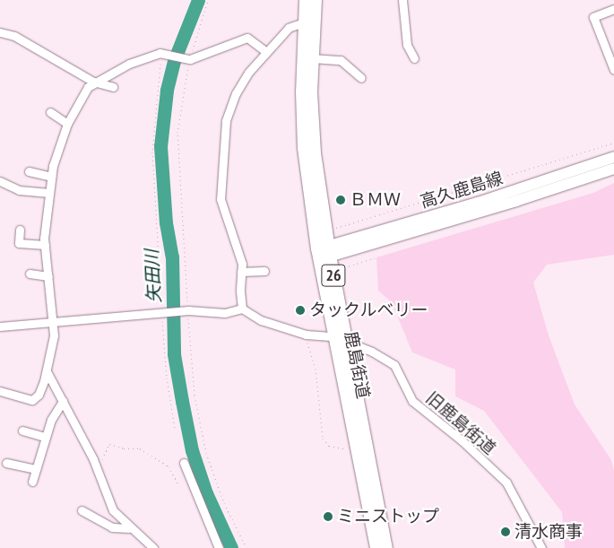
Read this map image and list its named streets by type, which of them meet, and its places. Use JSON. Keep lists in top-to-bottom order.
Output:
{
  "streets": {
    "main road": ["高久鹿島線", "26", "鹿島街道"],
    "street": ["旧鹿島街道"]
  },
  "crossings": [
    ["高久鹿島線", "26"],
    ["高久鹿島線", "鹿島街道"],
    ["26", "鹿島街道"],
    ["26", "旧鹿島街道"],
    ["鹿島街道", "旧鹿島街道"]
  ],
  "water": ["矢田川"],
  "places": [
    "ＢＭＷ",
    "タックルベリー",
    "ミニストップ",
    "清水商事"
  ]
}
